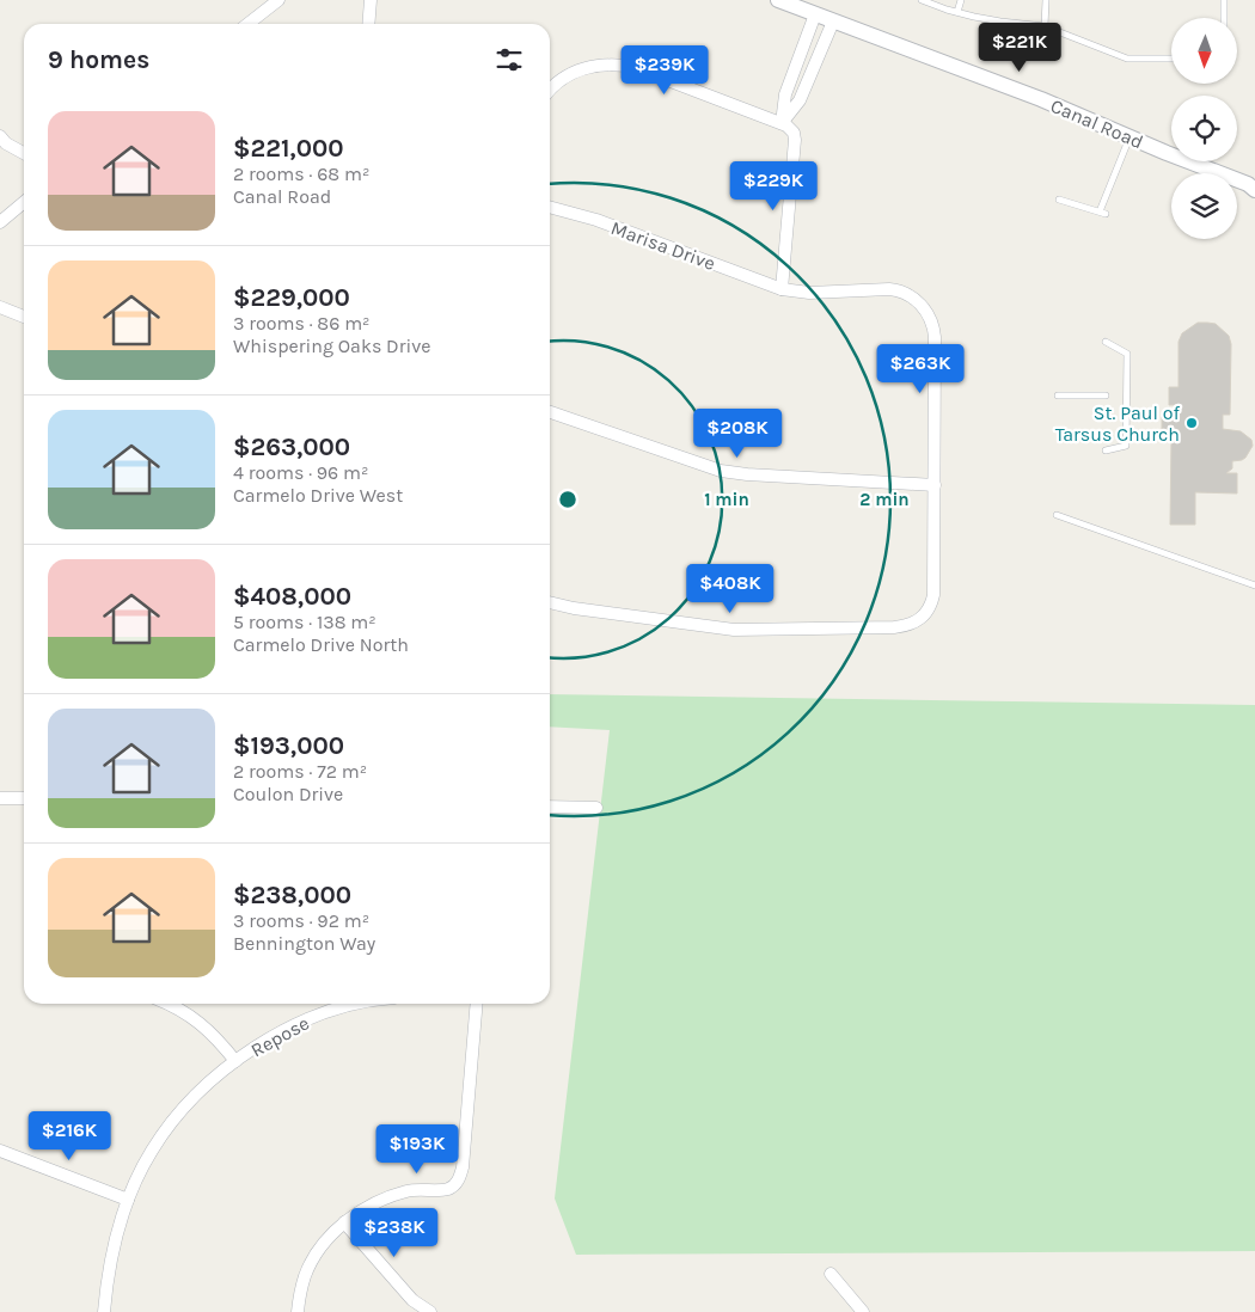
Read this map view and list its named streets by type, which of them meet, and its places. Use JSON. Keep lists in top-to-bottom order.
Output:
{
  "streets": {
    "street": ["Canal Road", "Marisa Drive", "Repose"]
  },
  "places": ["St. Paul of Tarsus Church"],
  "north": "bottom",
  "page": {
    "price": [
      "$221K",
      "$239K",
      "$229K",
      "$263K",
      "$208K",
      "$408K",
      "$216K",
      "$193K",
      "$238K"
    ],
    "heading": "9 homes",
    "list": [
      {
        "name": "$221,000",
        "note": "2 rooms · 68 m² · Canal Road"
      },
      {
        "name": "$229,000",
        "note": "3 rooms · 86 m² · Whispering Oaks Drive"
      },
      {
        "name": "$263,000",
        "note": "4 rooms · 96 m² · Carmelo Drive West"
      },
      {
        "name": "$408,000",
        "note": "5 rooms · 138 m² · Carmelo Drive North"
      },
      {
        "name": "$193,000",
        "note": "2 rooms · 72 m² · Coulon Drive"
      },
      {
        "name": "$238,000",
        "note": "3 rooms · 92 m² · Bennington Way"
      }
    ]
  },
  "rings": ["1 min", "2 min"]
}
